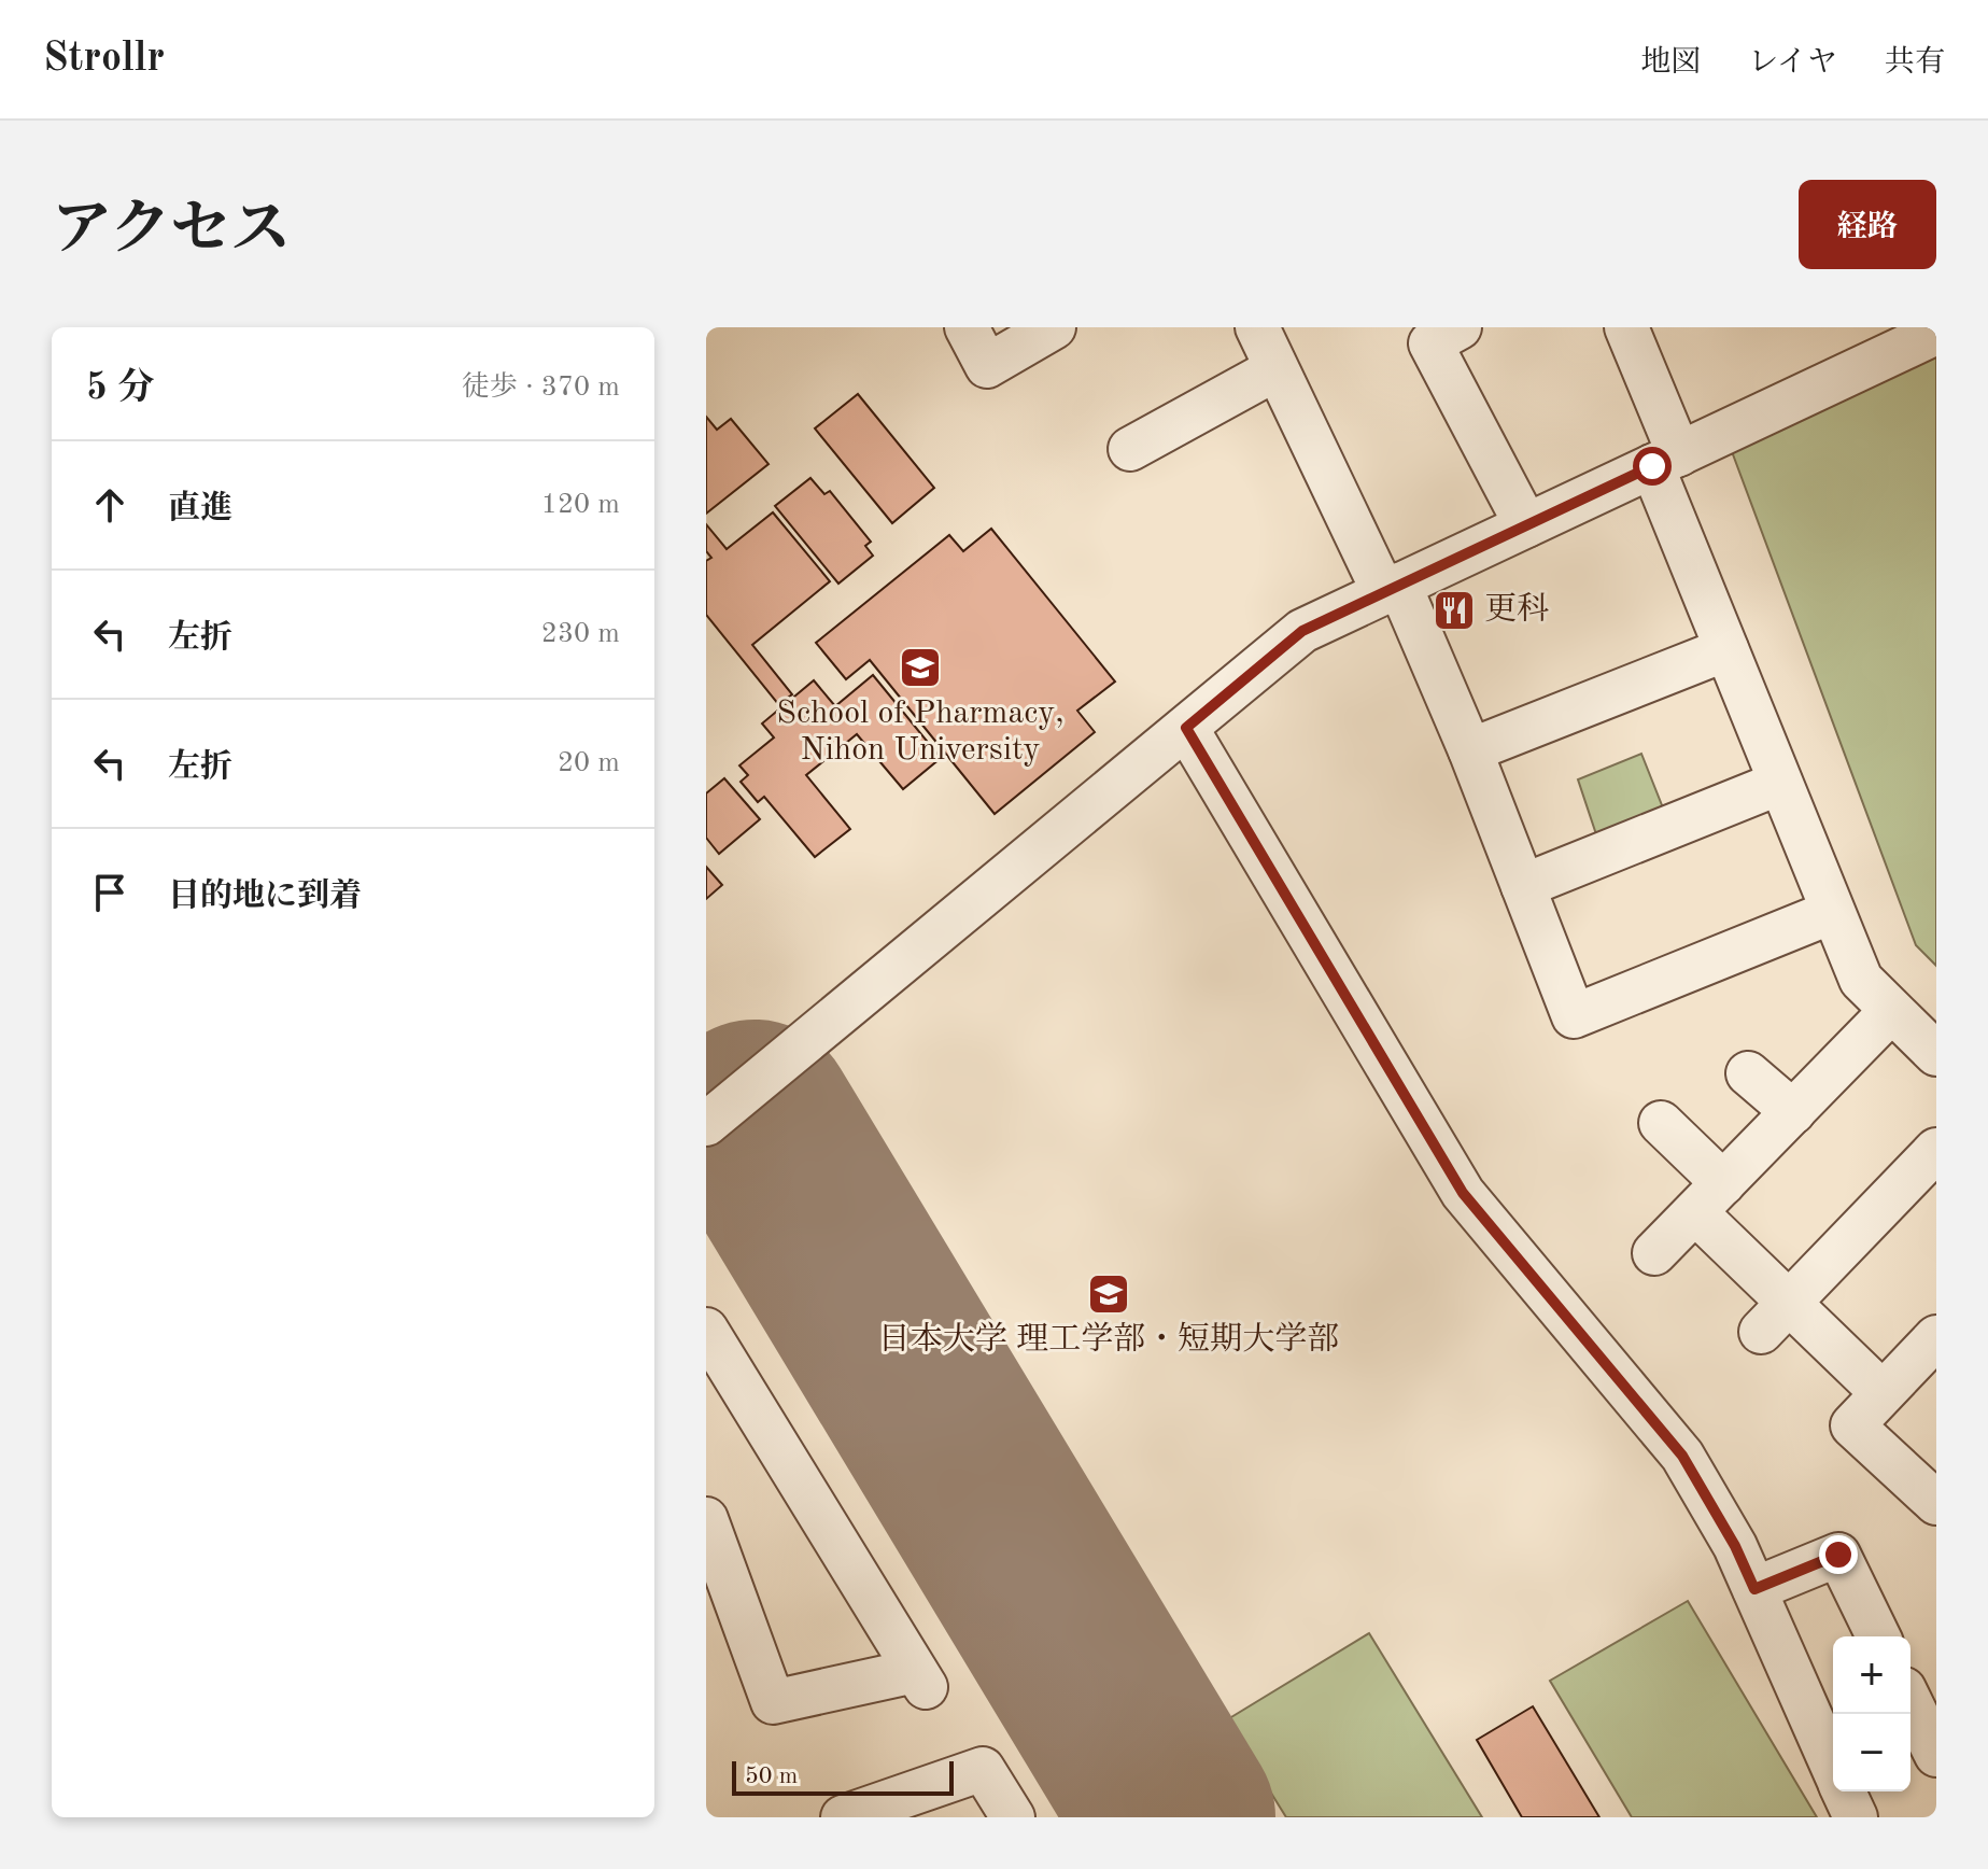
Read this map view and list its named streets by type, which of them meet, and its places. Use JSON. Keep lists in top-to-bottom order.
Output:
{
  "places": {
    "restaurant": ["更科"],
    "school or university": ["School of Pharmacy, Nihon University", "日本大学 理工学部・短期大学部"]
  },
  "scale_bar": "50 m",
  "page": {
    "header": "Strollr",
    "nav": ["地図", "レイヤ", "共有"],
    "title": "アクセス",
    "buttons": "経路",
    "heading": ["5 分", "徒歩 · 370 m"],
    "list": [
      ["直進", "120 m"],
      ["左折", "230 m"],
      ["左折", "20 m"],
      "目的地に到着"
    ],
    "map_buttons": ["+", "−"],
    "scale": "50 m"
  }
}
